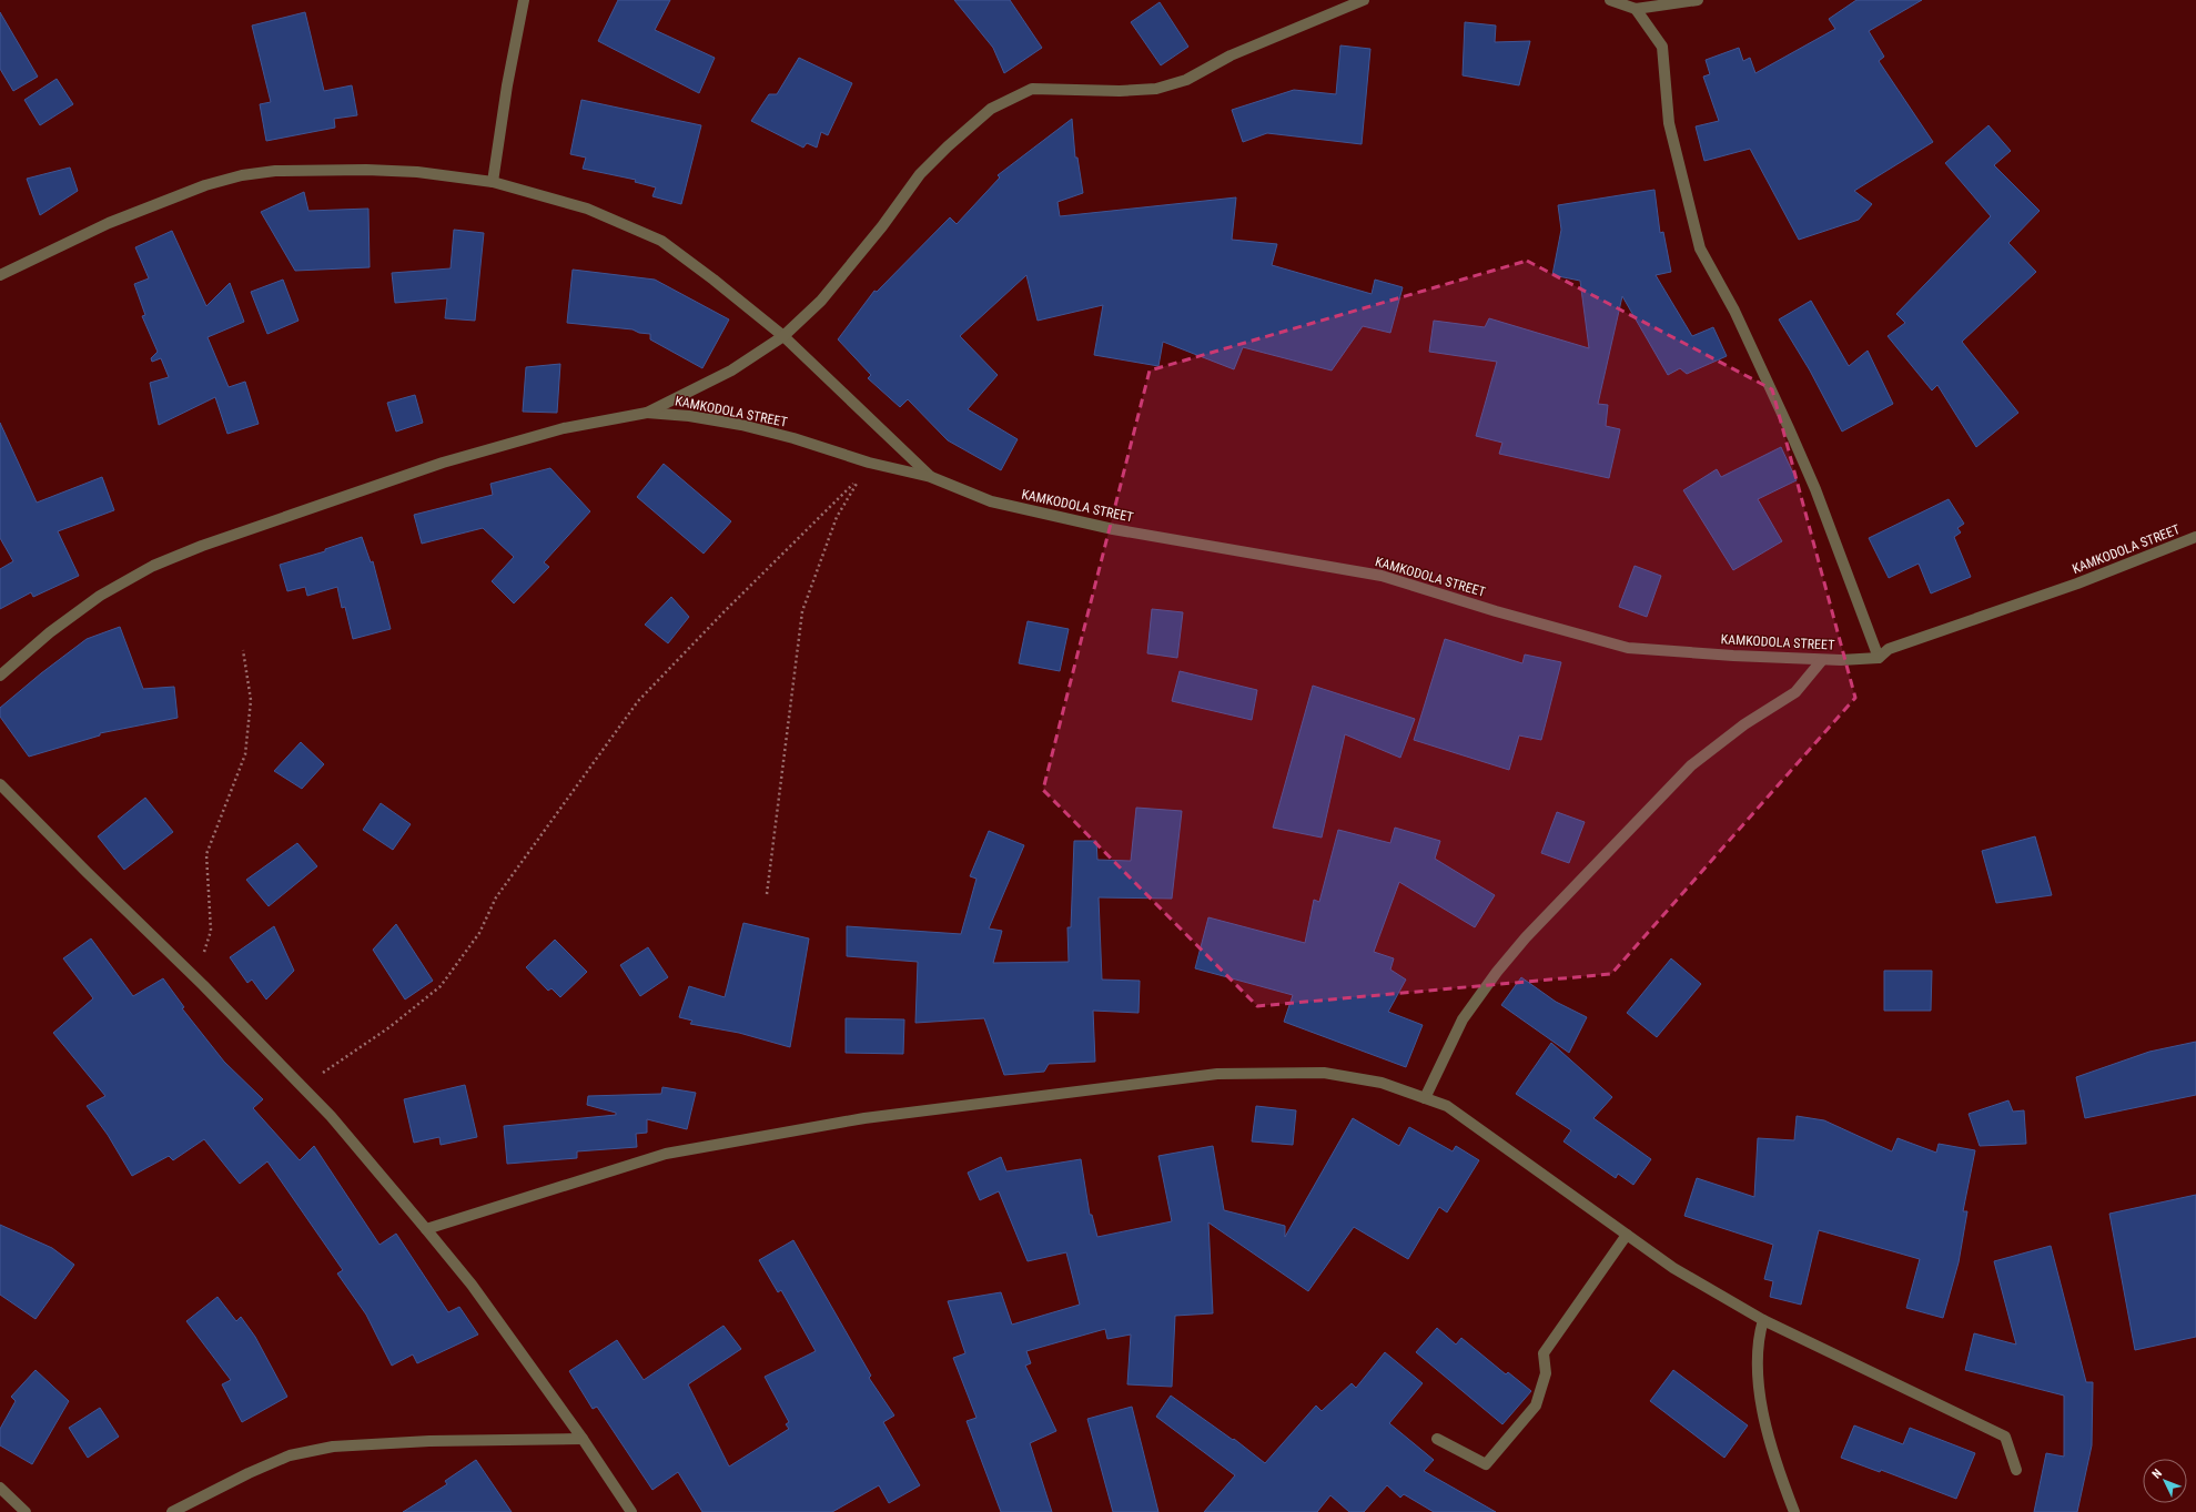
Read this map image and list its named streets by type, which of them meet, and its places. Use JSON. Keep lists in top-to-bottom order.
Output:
{
  "streets": {
    "street": ["KAMKODOLA STREET"]
  },
  "north": "top left"
}
